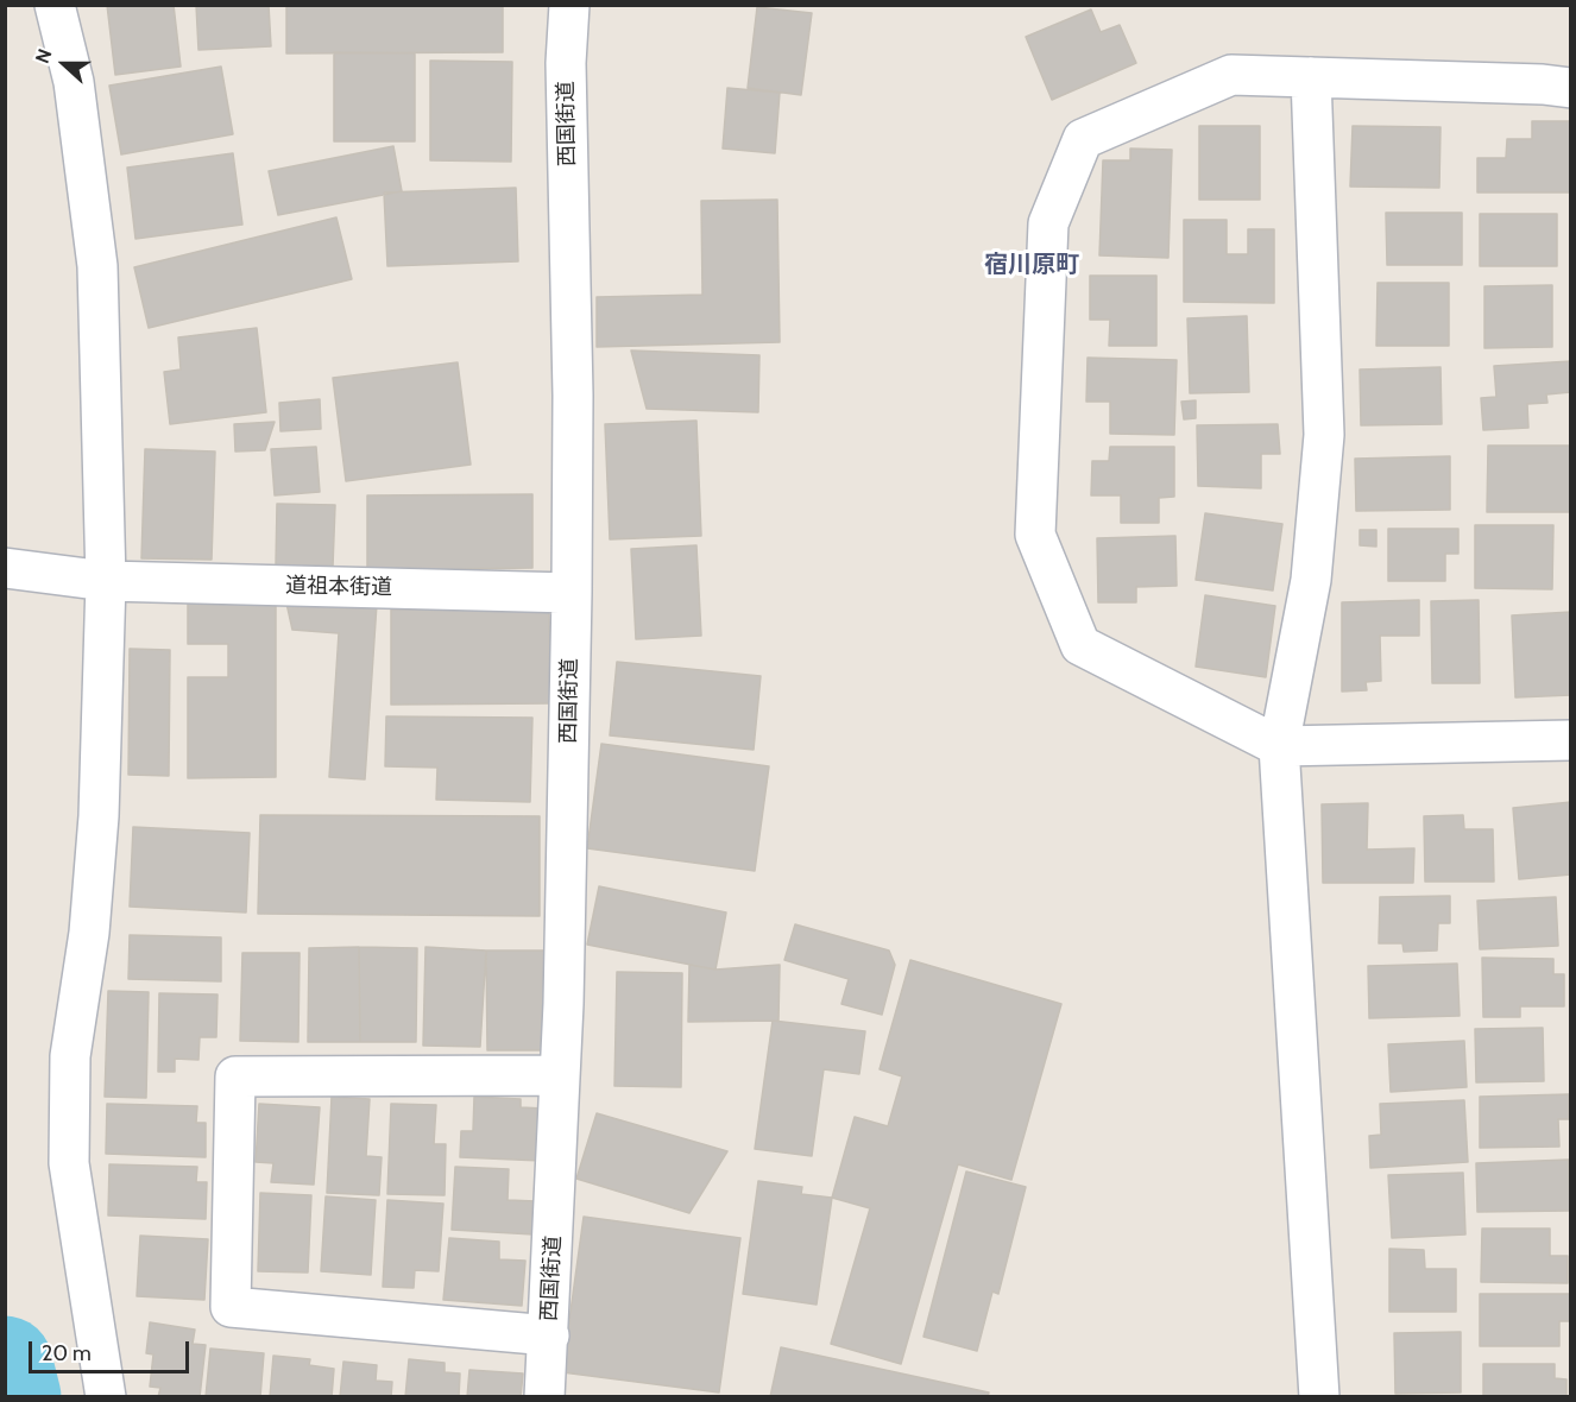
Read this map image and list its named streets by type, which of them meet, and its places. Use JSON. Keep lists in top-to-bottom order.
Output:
{
  "streets": {
    "street": ["西国街道", "道祖本街道"]
  },
  "crossings": [
    ["西国街道", "道祖本街道"]
  ],
  "districts": ["宿川原町"],
  "scale_bar": "20 m",
  "north": "left"
}
